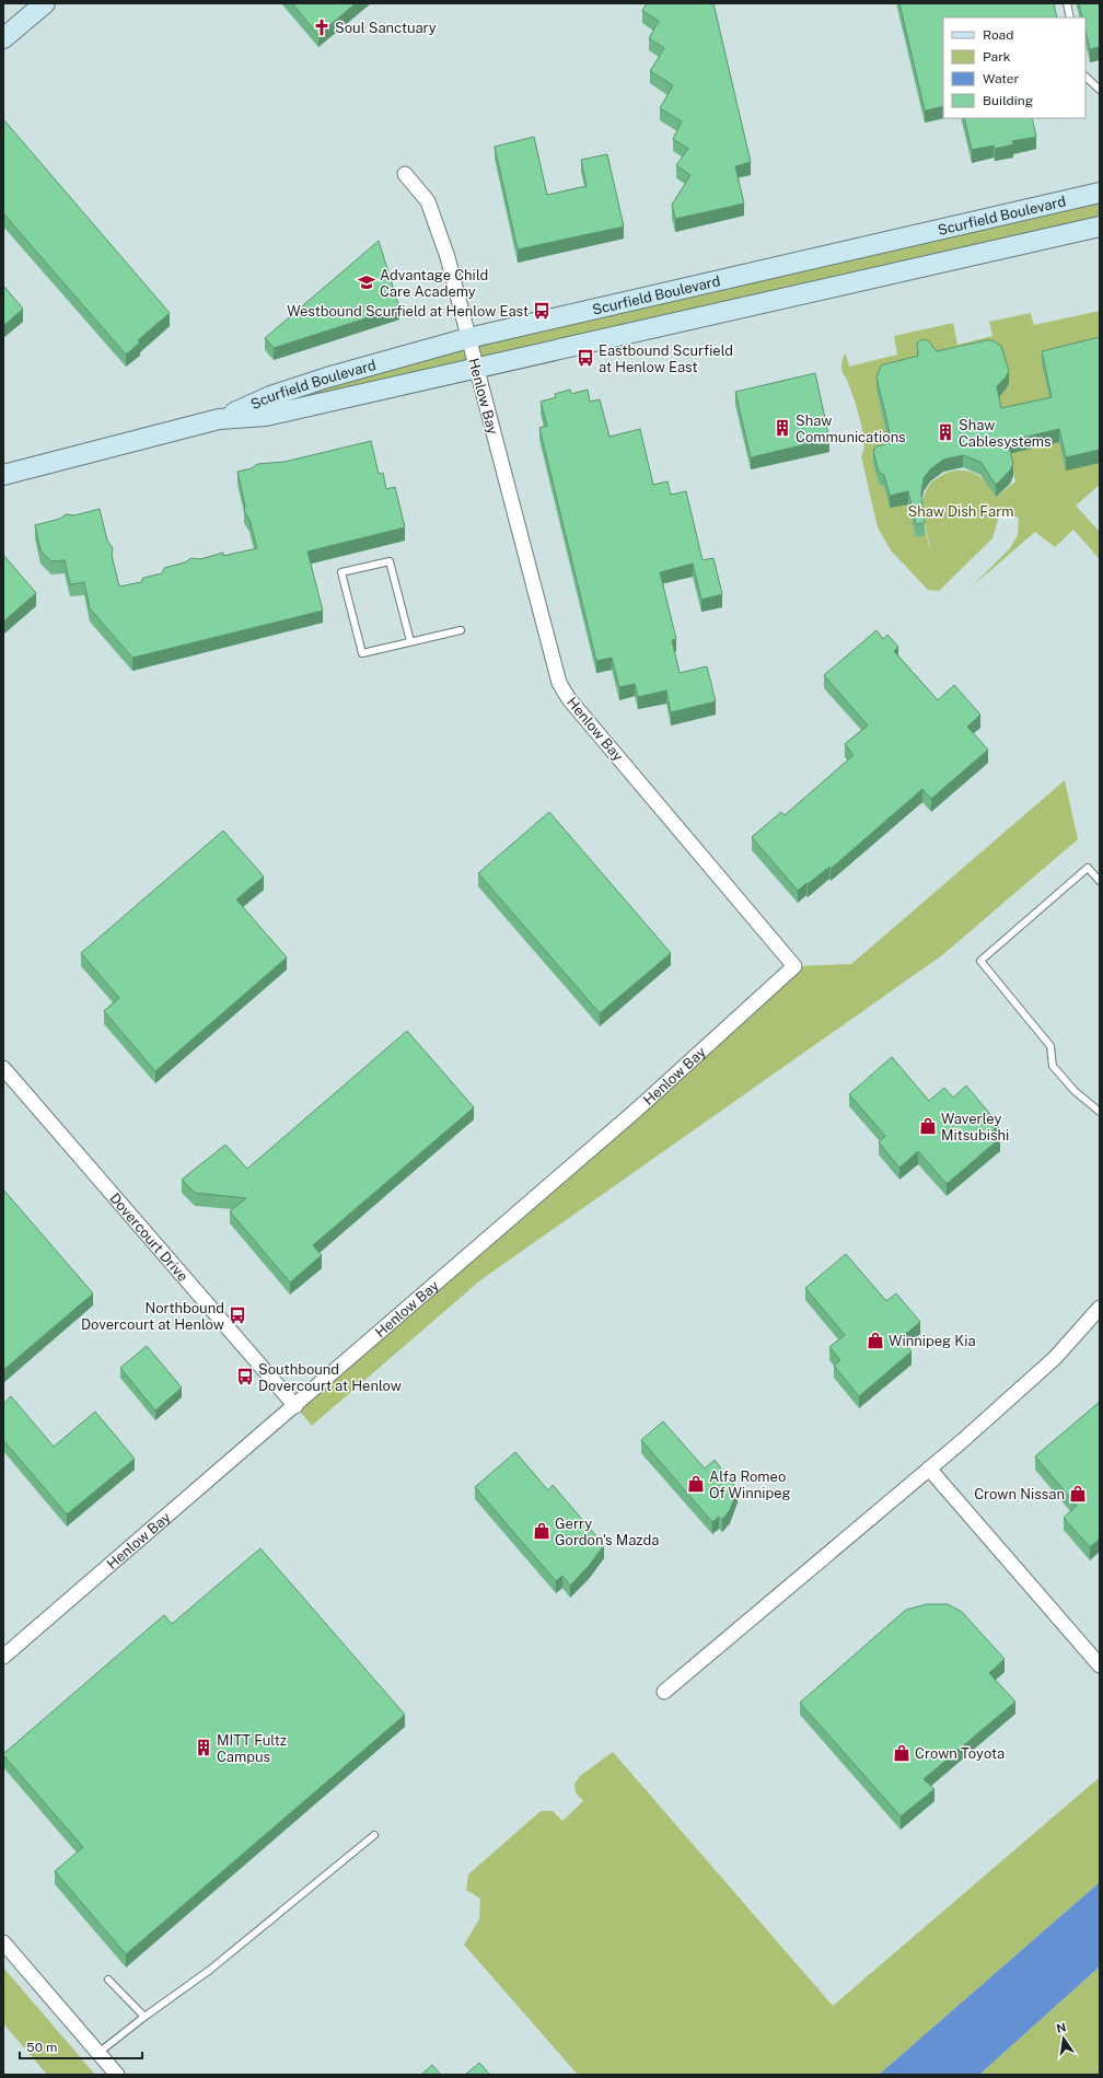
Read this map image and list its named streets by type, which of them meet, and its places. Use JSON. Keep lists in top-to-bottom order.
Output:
{
  "streets": {
    "street": ["Scurfield Boulevard", "Henlow Bay", "Dovercourt Drive"]
  },
  "crossings": [
    ["Scurfield Boulevard", "Henlow Bay"],
    ["Henlow Bay", "Dovercourt Drive"]
  ],
  "parks": ["Shaw Dish Farm"],
  "places": {
    "church": ["Soul Sanctuary"],
    "school or university": ["Advantage Child Care Academy"],
    "bus stop": [
      "Westbound Scurfield at Henlow East",
      "Eastbound Scurfield at Henlow East",
      "Northbound Dovercourt at Henlow",
      "Southbound Dovercourt at Henlow"
    ],
    "building": ["Shaw Communications", "Shaw Cablesystems", "MITT Fultz Campus"],
    "shop": [
      "Waverley Mitsubishi",
      "Winnipeg Kia",
      "Alfa Romeo Of Winnipeg",
      "Crown Nissan",
      "Gerry Gordon's Mazda",
      "Crown Toyota"
    ]
  },
  "legend": [
    "Road",
    "Park",
    "Water",
    "Building"
  ],
  "scale_bar": "50 m",
  "north": "top"
}
